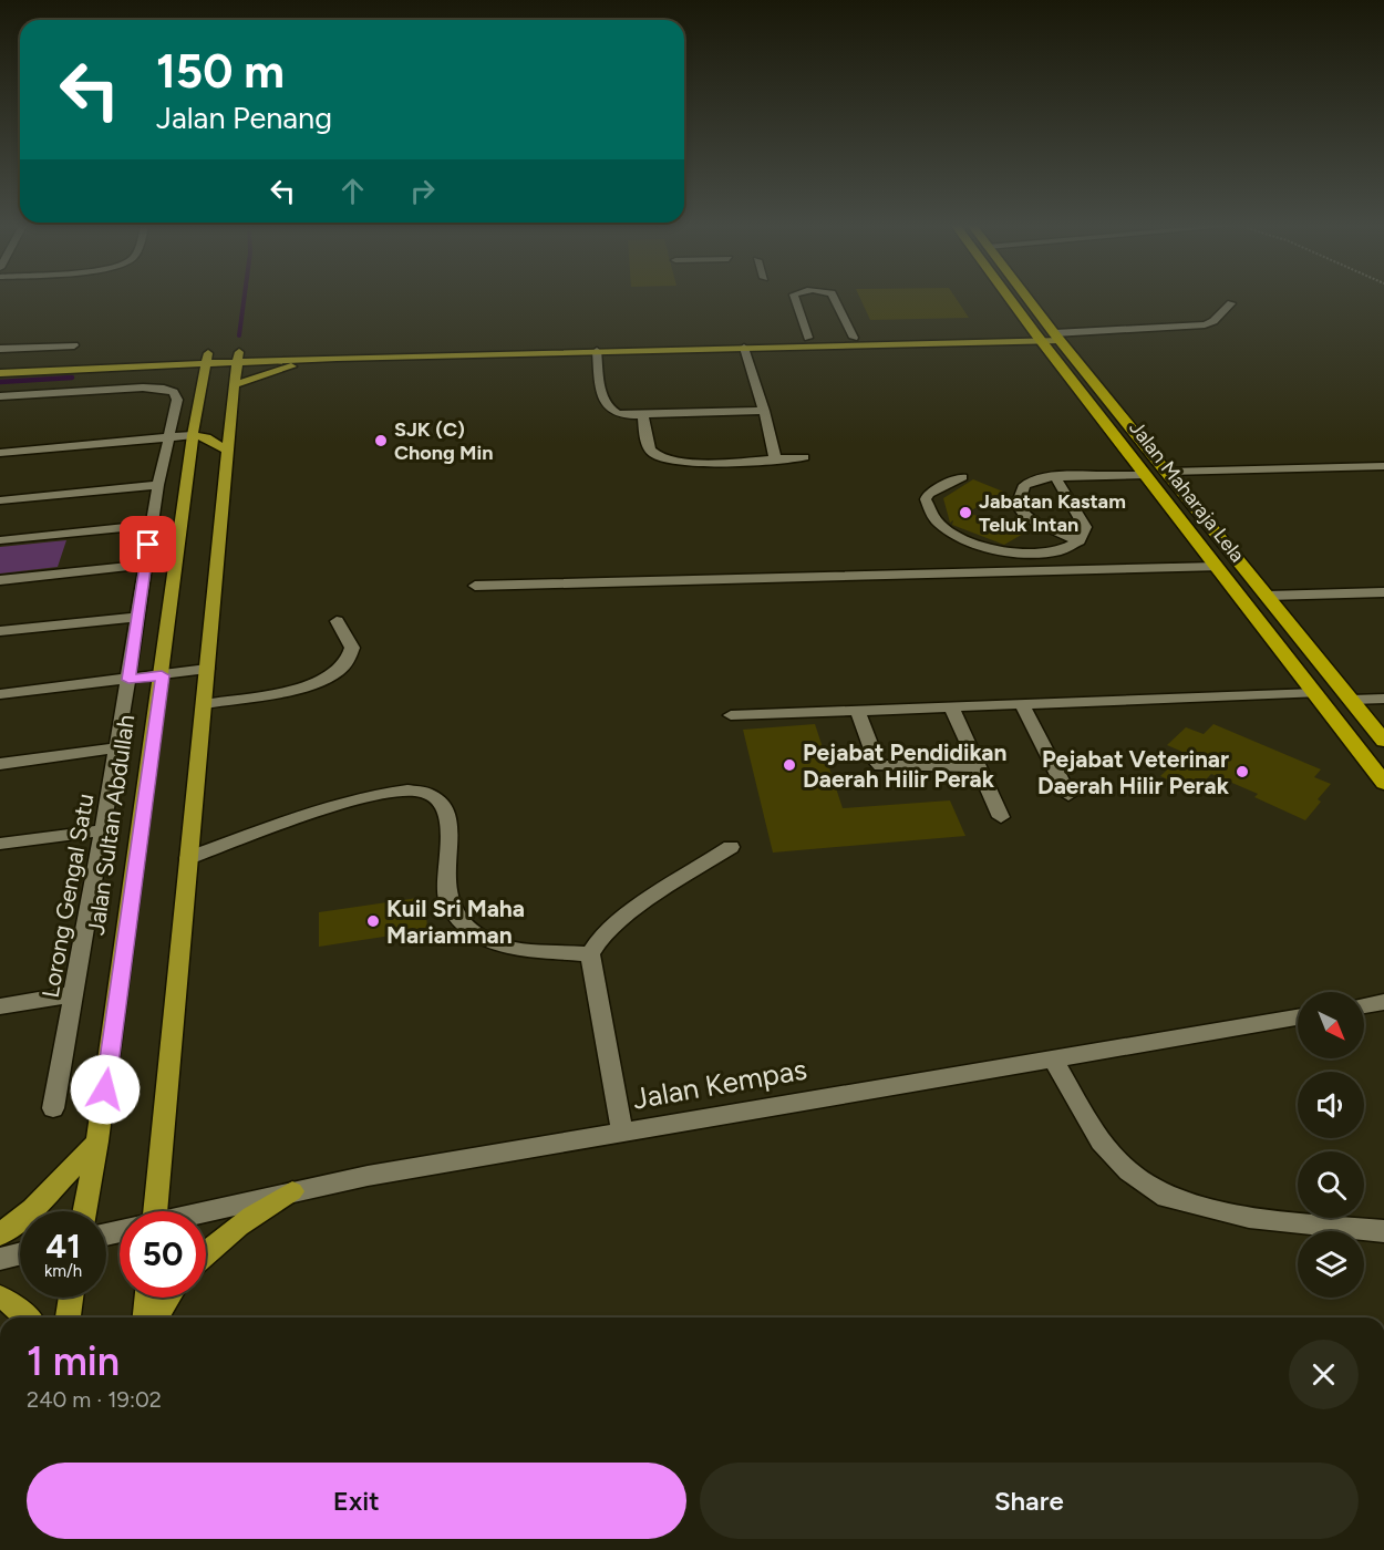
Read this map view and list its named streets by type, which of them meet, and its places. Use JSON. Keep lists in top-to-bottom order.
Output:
{
  "streets": {
    "highway": ["Jalan Maharaja Lela"],
    "main road": ["Jalan Sultan Abdullah"],
    "street": ["Lorong Gengal Satu", "Jalan Kempas"]
  },
  "places": [
    "SJK (C) Chong Min",
    "Jabatan Kastam Teluk Intan",
    "Pejabat Pendidikan Daerah Hilir Perak",
    "Pejabat Veterinar Daerah Hilir Perak",
    "Kuil Sri Maha Mariamman"
  ],
  "north": "bottom right",
  "page": {
    "turn": ["150 m", "Jalan Penang"],
    "speed": "41 km/h",
    "limit": "50",
    "heading": ["1 min", "240 m · 19:02"],
    "buttons": ["Exit", "Share"]
  }
}
